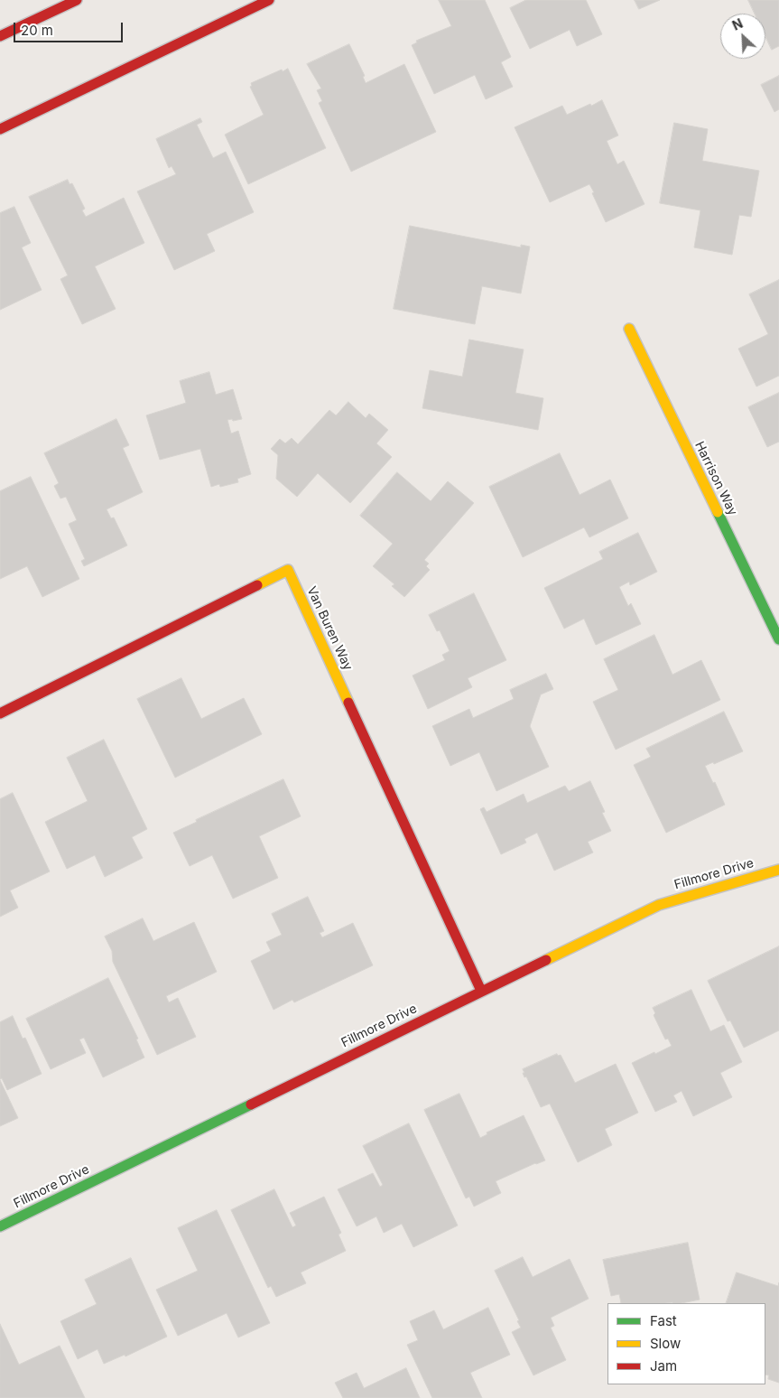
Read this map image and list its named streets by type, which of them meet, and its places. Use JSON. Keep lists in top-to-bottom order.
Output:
{
  "streets": {
    "street": ["Harrison Way", "Van Buren Way", "Fillmore Drive"]
  },
  "crossings": [
    ["Van Buren Way", "Fillmore Drive"]
  ],
  "legend": ["Fast", "Slow", "Jam"],
  "scale_bar": "20 m",
  "north": "top left"
}
